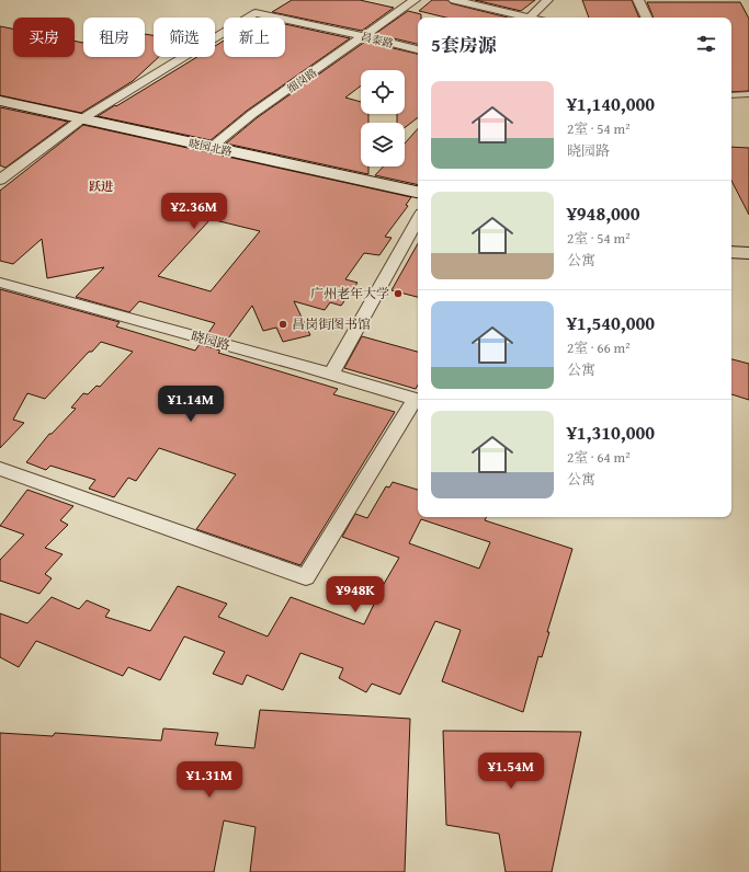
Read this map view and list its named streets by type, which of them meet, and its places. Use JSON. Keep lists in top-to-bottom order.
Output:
{
  "streets": {
    "street": [
      "昌泰路",
      "细岗路",
      "晓园北路",
      "晓园路"
    ]
  },
  "crossings": [
    ["昌泰路", "细岗路"],
    ["昌泰路", "晓园北路"],
    ["细岗路", "晓园北路"]
  ],
  "districts": ["跃进"],
  "places": ["广州老年大学", "昌岗街图书馆"],
  "page": {
    "chip": [
      "买房",
      "租房",
      "筛选",
      "新上"
    ],
    "heading": "5套房源",
    "list": [
      {
        "name": "¥1,140,000",
        "note": "2室 · 54 m² · 晓园路"
      },
      {
        "name": "¥948,000",
        "note": "2室 · 54 m² · 公寓"
      },
      {
        "name": "¥1,540,000",
        "note": "2室 · 66 m² · 公寓"
      },
      {
        "name": "¥1,310,000",
        "note": "2室 · 64 m² · 公寓"
      }
    ],
    "price": [
      "¥2.36M",
      "¥1.14M",
      "¥948K",
      "¥1.54M",
      "¥1.31M"
    ]
  }
}
